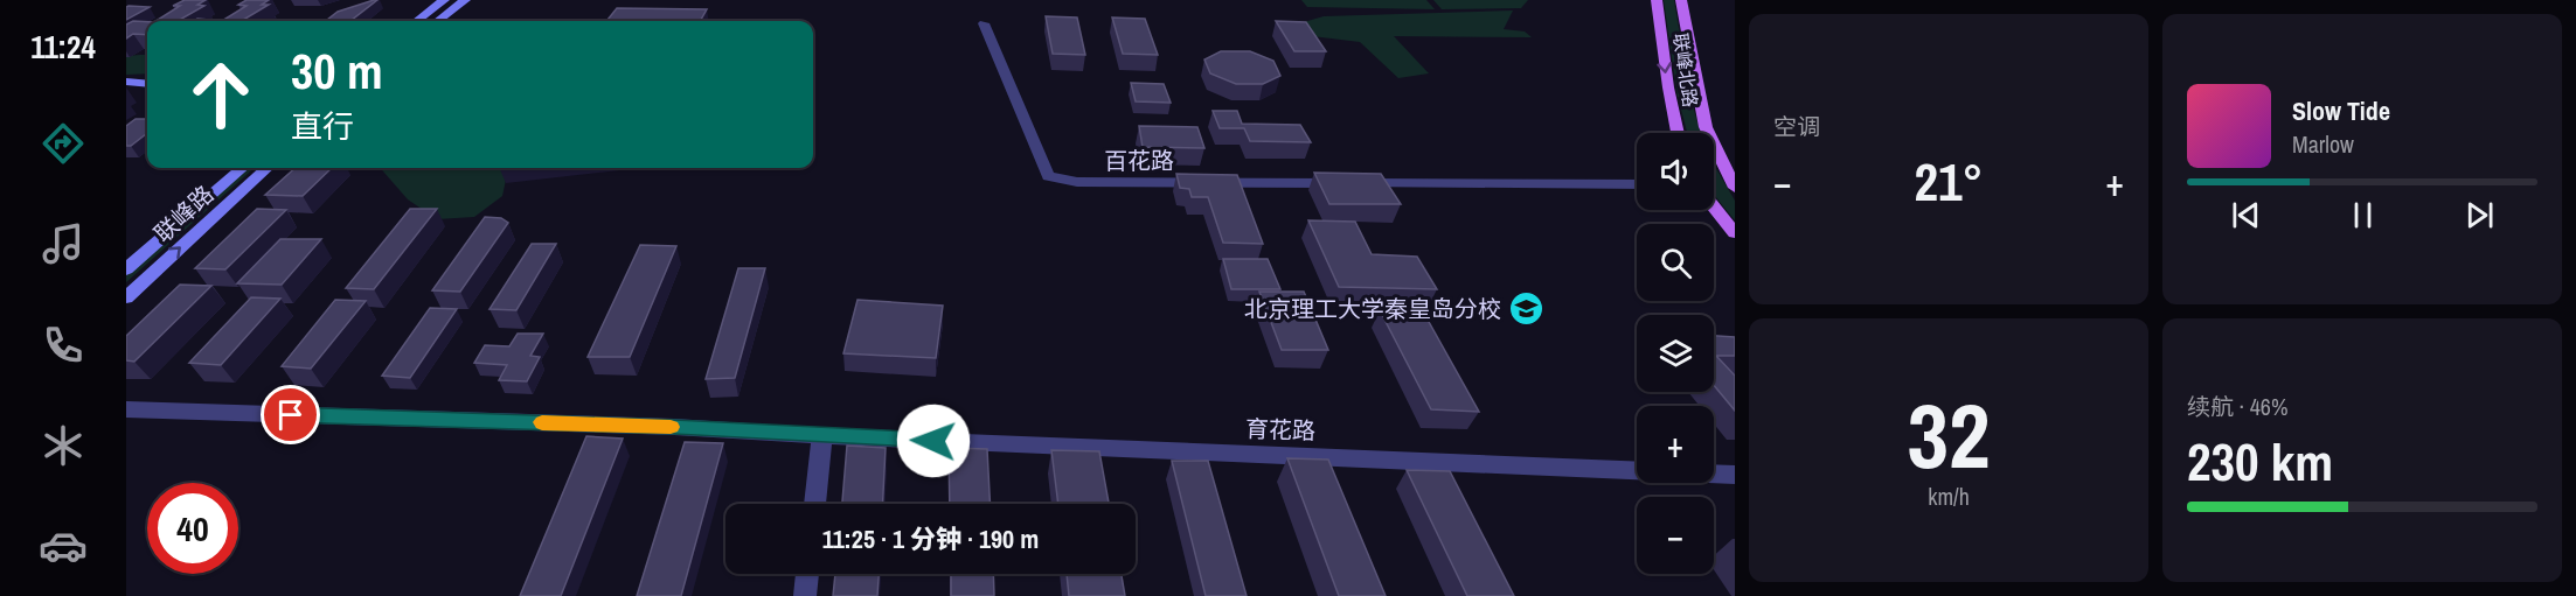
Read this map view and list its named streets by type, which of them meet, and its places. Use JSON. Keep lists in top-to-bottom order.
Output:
{
  "streets": {
    "main road": ["联峰北路", "联峰路"],
    "street": ["百花路", "育花路"]
  },
  "places": {
    "school or university": ["北京理工大学秦皇岛分校"]
  },
  "page": {
    "tabs": "11:24",
    "tile": [
      "空调",
      ["32", "km/h"],
      ["续航 · 46%", "230 km"]
    ],
    "turn": ["30 m", "直行"],
    "song": ["Slow Tide", "Marlow"],
    "map_buttons": ["+", "−"],
    "heat": ["−", "21°", "+"],
    "limit": "40",
    "trip": "11:25 · 1 分钟 · 190 m"
  }
}
